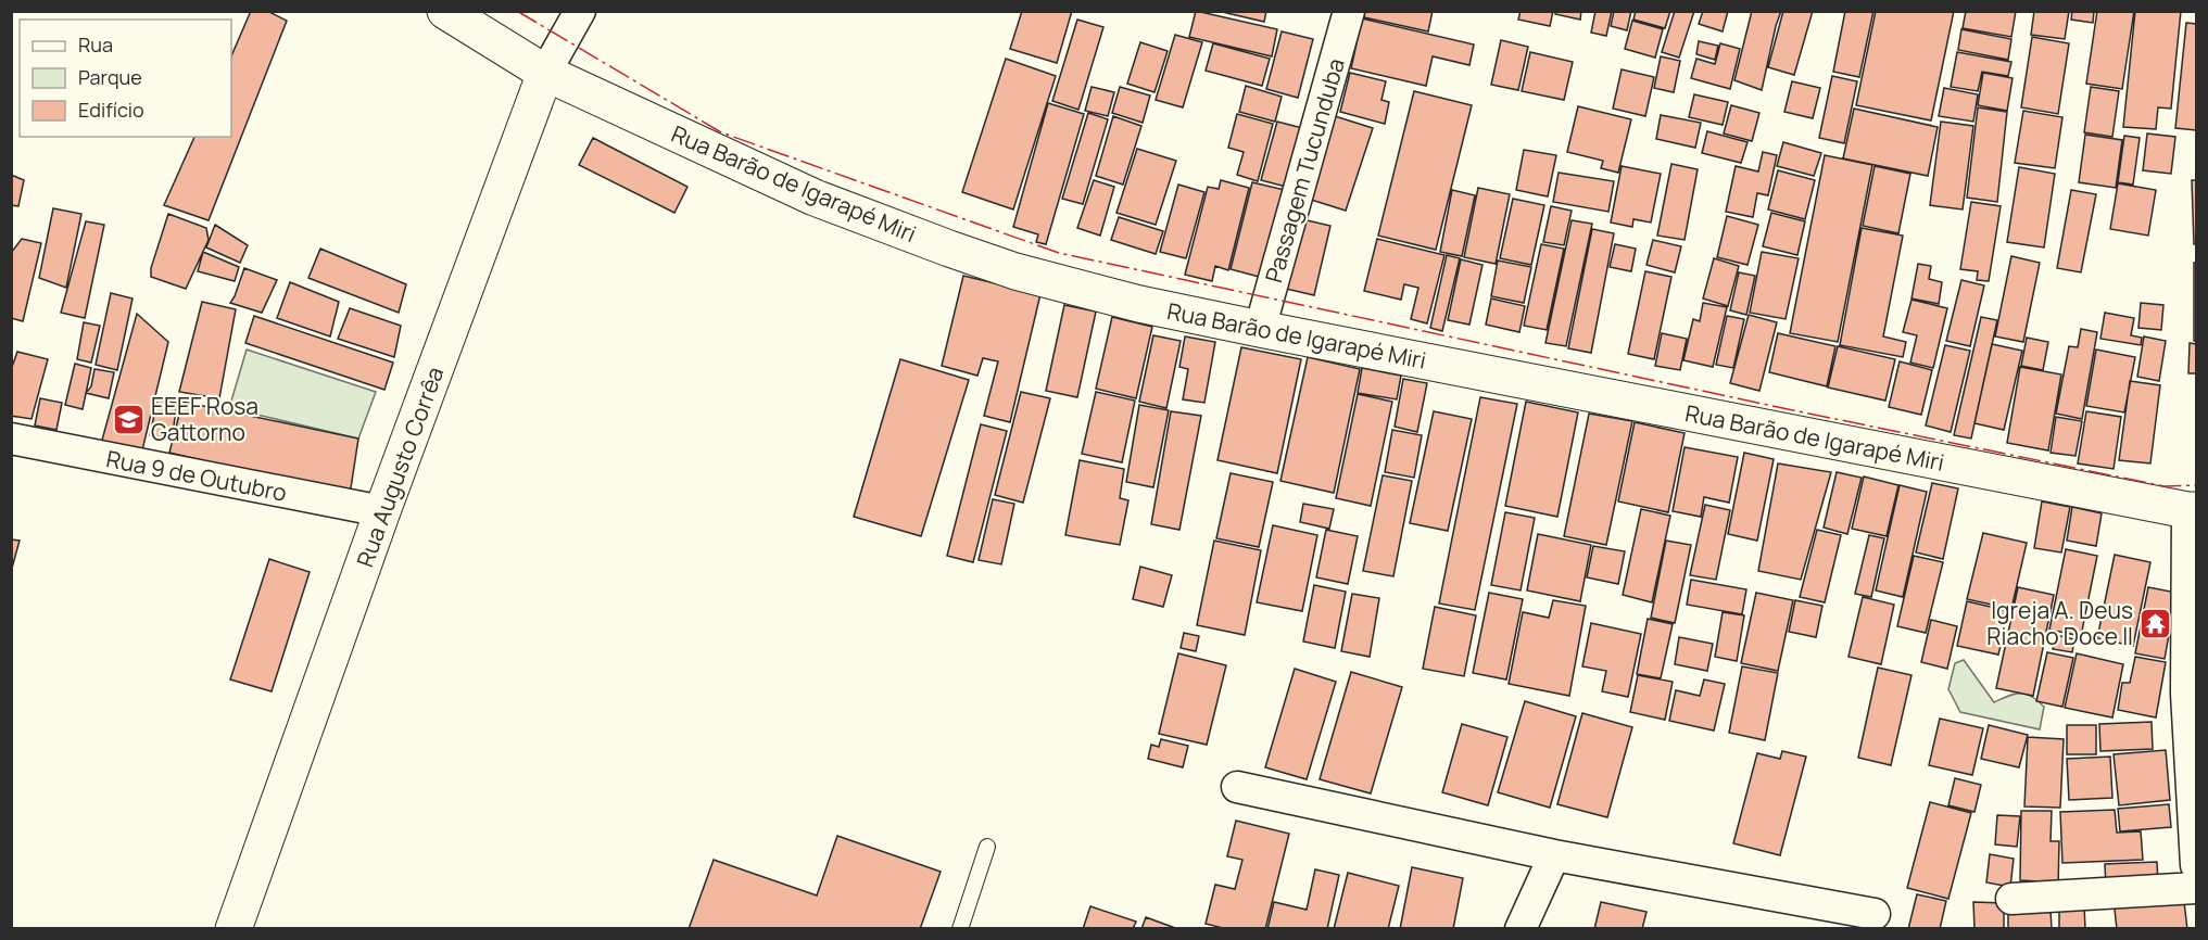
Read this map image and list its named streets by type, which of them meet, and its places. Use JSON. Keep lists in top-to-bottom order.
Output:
{
  "streets": {
    "street": [
      "Passagem Tucunduba",
      "Rua Barão de Igarapé Miri",
      "Rua Augusto Corrêa",
      "Rua 9 de Outubro"
    ]
  },
  "crossings": [
    ["Passagem Tucunduba", "Rua Barão de Igarapé Miri"],
    ["Rua Barão de Igarapé Miri", "Rua Augusto Corrêa"],
    ["Rua Augusto Corrêa", "Rua 9 de Outubro"]
  ],
  "places": {
    "school or university": ["EEEF Rosa Gattorno"],
    "temple": ["Igreja A. Deus Riacho Doce II"]
  },
  "legend": ["Rua", "Parque", "Edifício"]
}
